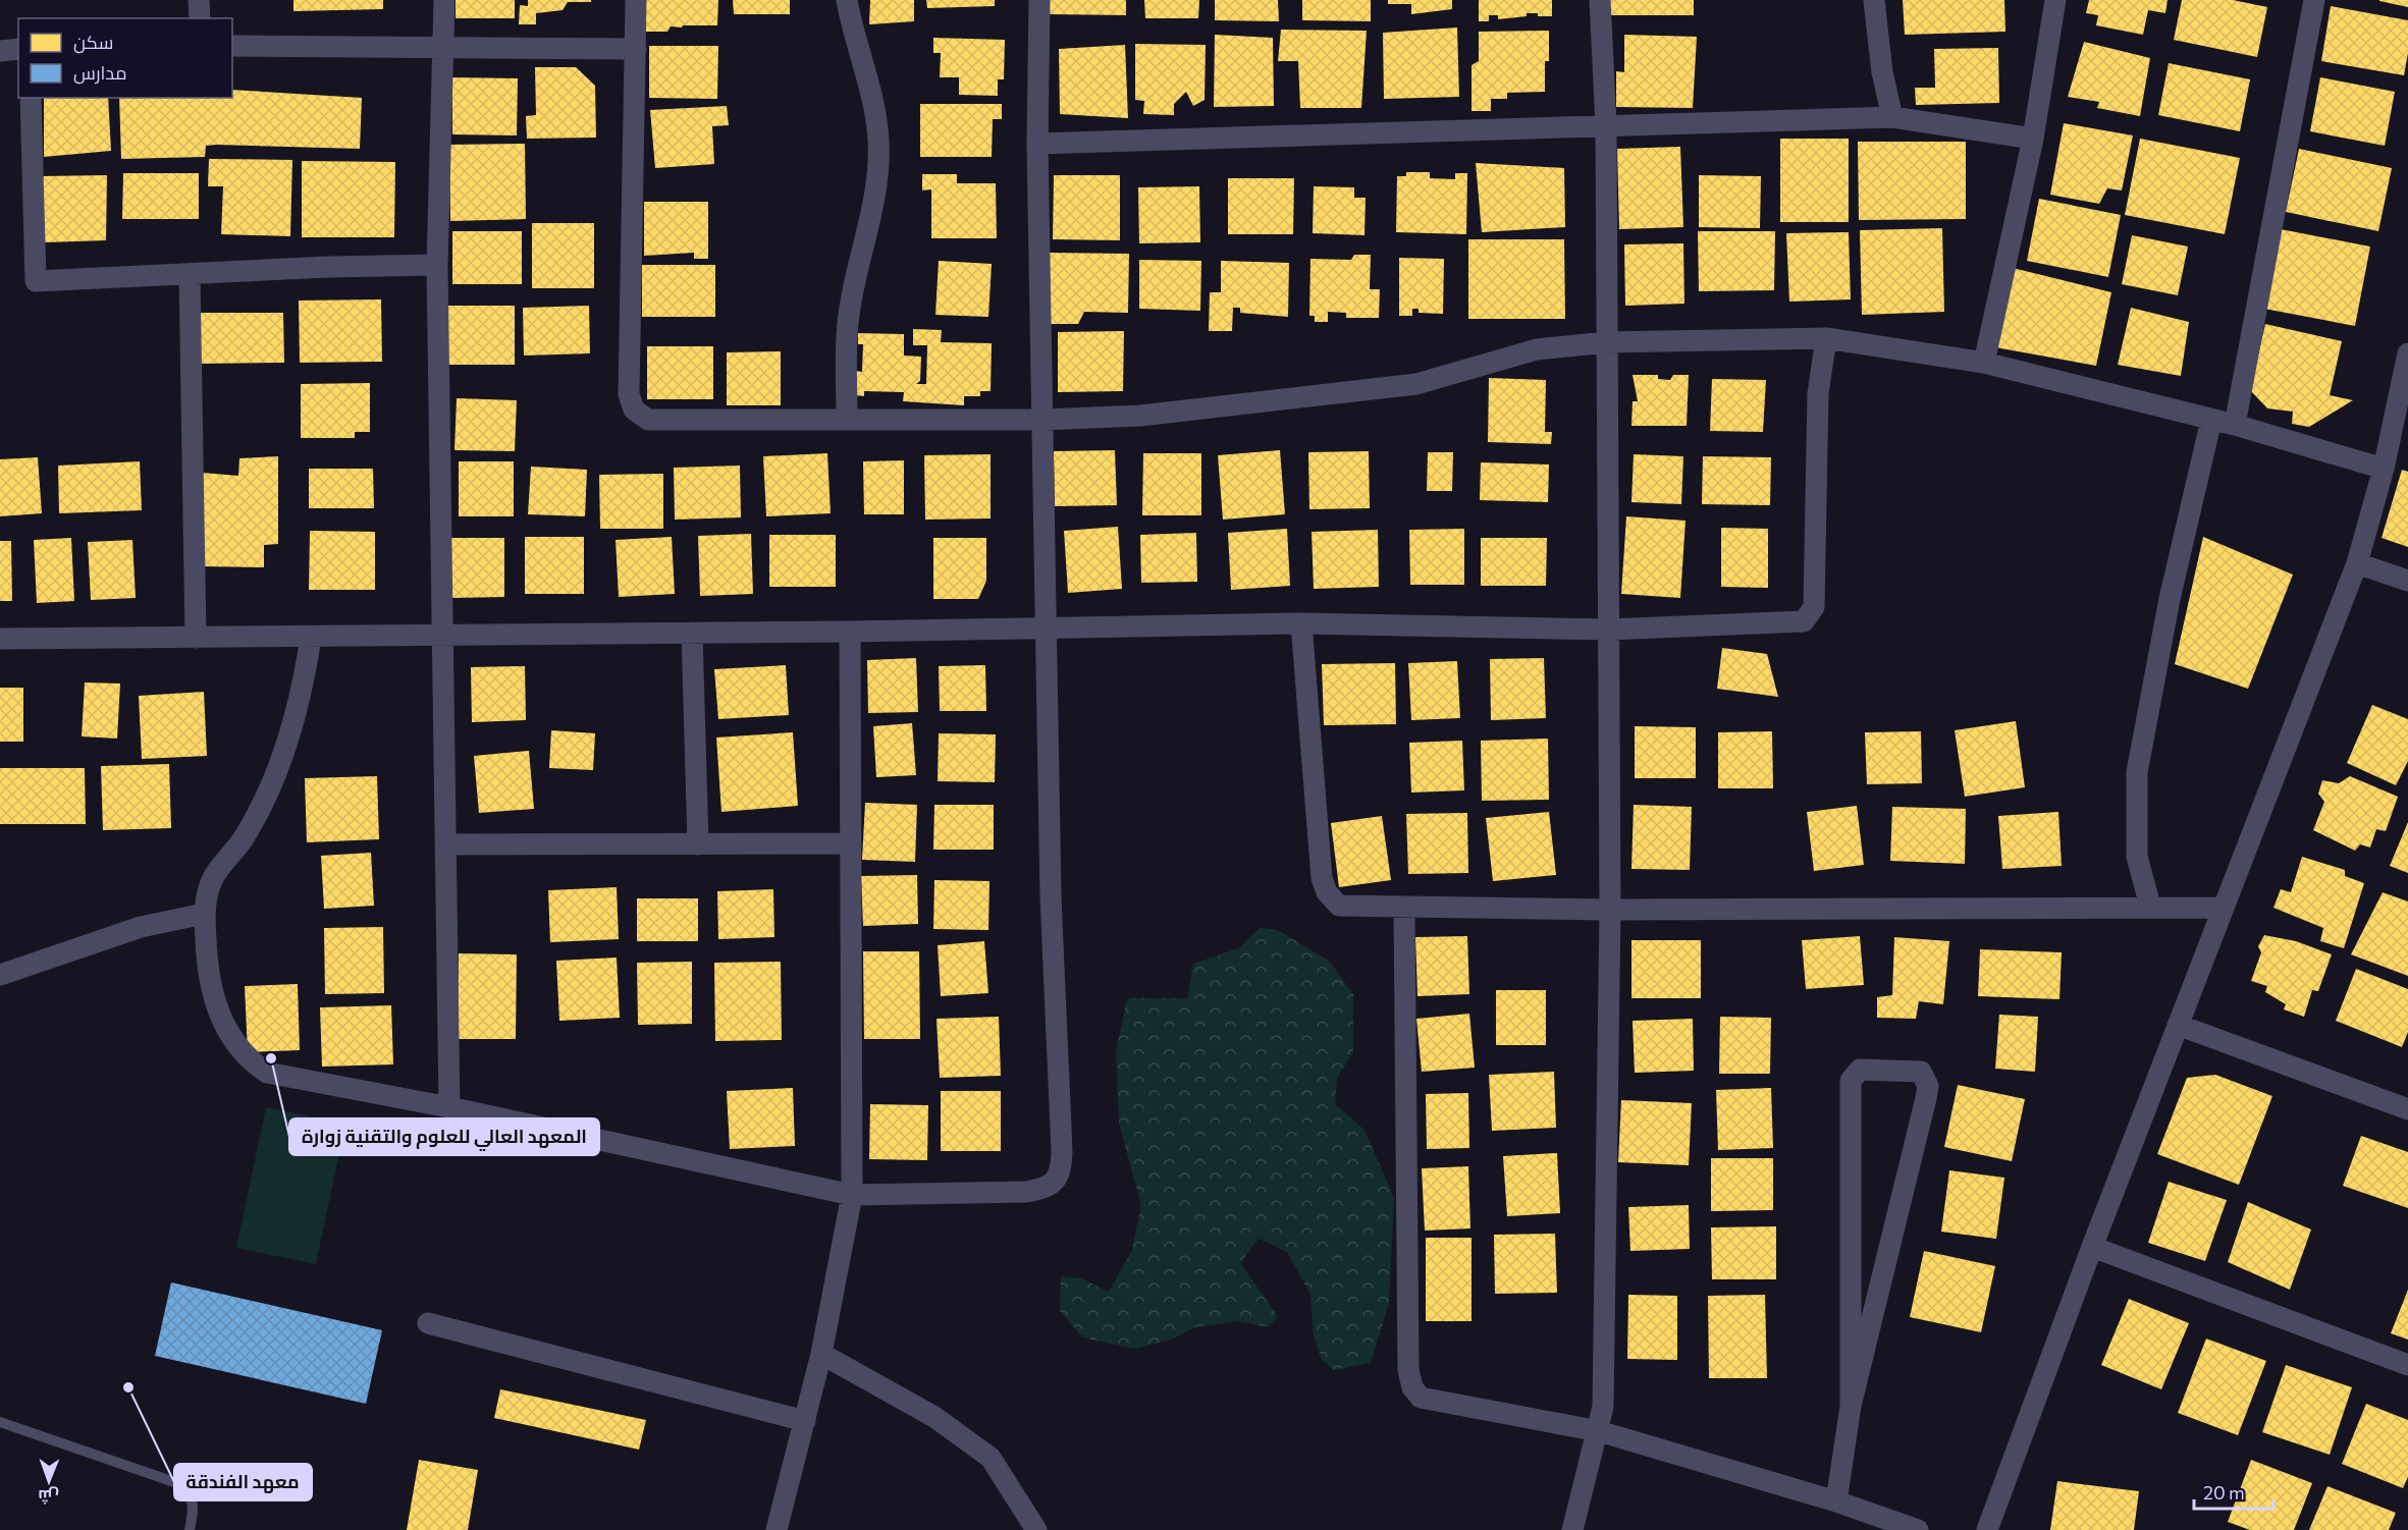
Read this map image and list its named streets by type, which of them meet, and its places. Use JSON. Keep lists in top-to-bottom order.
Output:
{
  "places": ["المعهد العالي للعلوم والتقنية زوارة", "معهد الفندقة"],
  "legend": ["سكن", "مدارس"],
  "scale_bar": "20 m",
  "north": "bottom"
}
